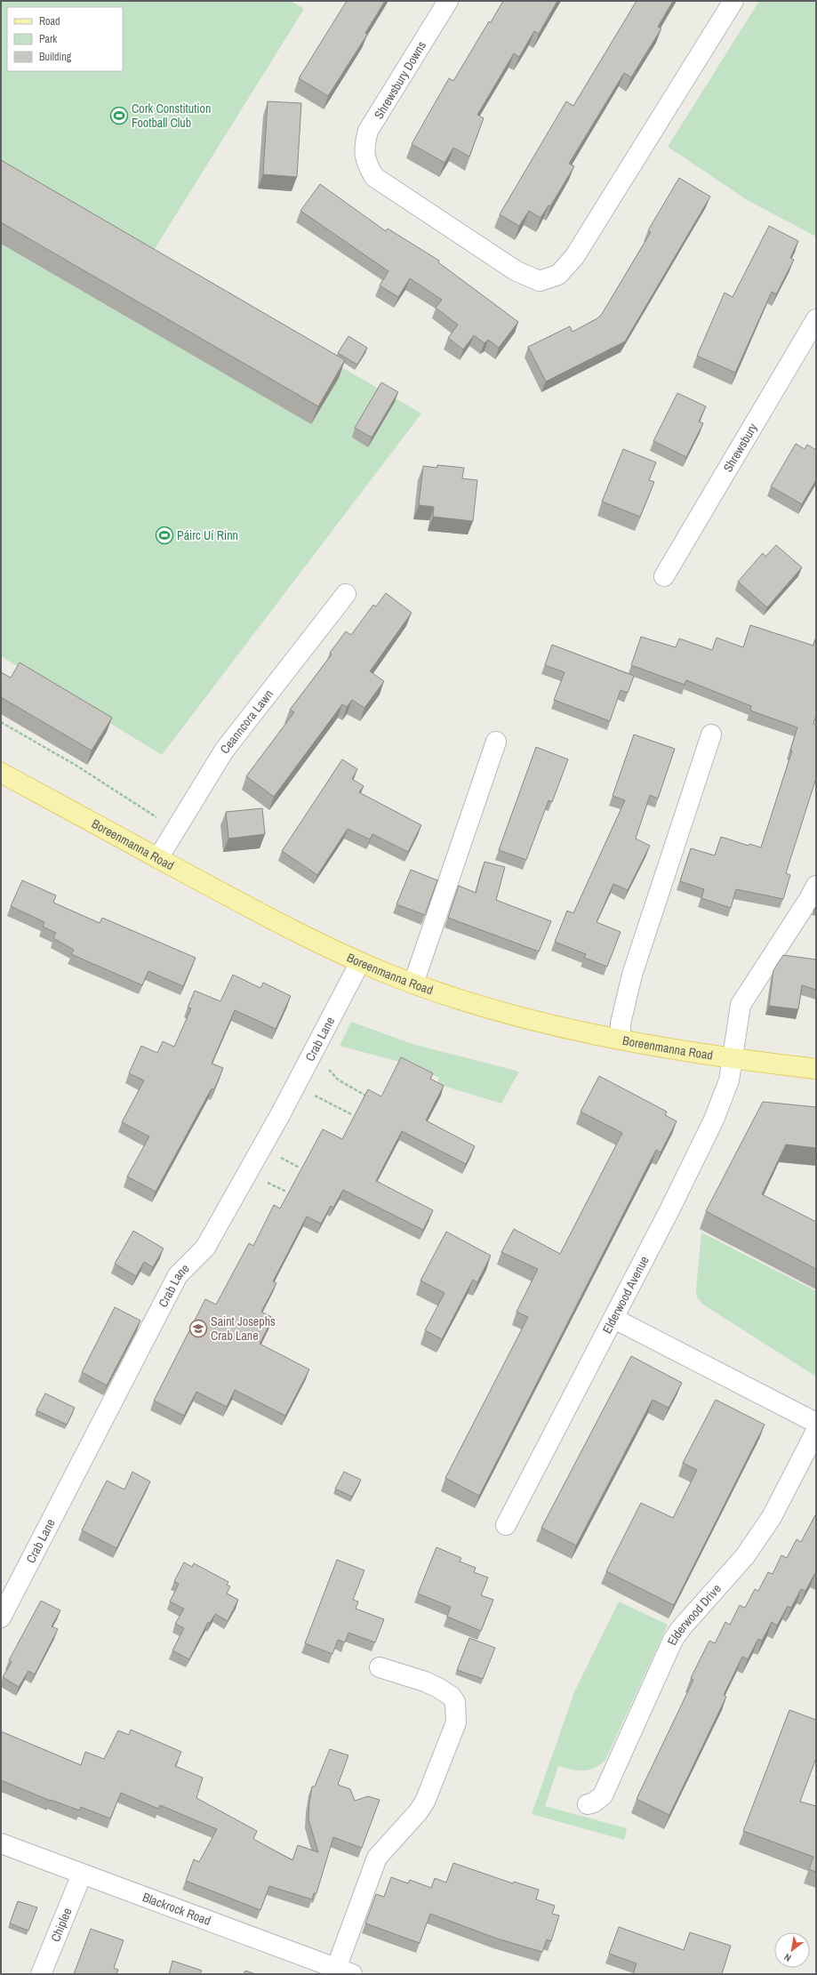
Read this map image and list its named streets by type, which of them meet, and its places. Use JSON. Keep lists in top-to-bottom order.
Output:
{
  "streets": {
    "main road": ["Boreenmanna Road"],
    "street": [
      "Shrewsbury Downs",
      "Shrewsbury",
      "Ceanncora Lawn",
      "Crab Lane",
      "Elderwood Avenue",
      "Elderwood Drive",
      "Blackrock Road",
      "Chiplee"
    ]
  },
  "crossings": [
    ["Ceanncora Lawn", "Boreenmanna Road"],
    ["Boreenmanna Road", "Crab Lane"],
    ["Boreenmanna Road", "Elderwood Avenue"],
    ["Blackrock Road", "Chiplee"]
  ],
  "places": {
    "sports": ["Cork Constitution Football Club", "Páirc Uí Rinn"],
    "school or university": ["Saint Josephs Crab Lane"]
  },
  "legend": ["Road", "Park", "Building"],
  "north": "bottom left"
}
